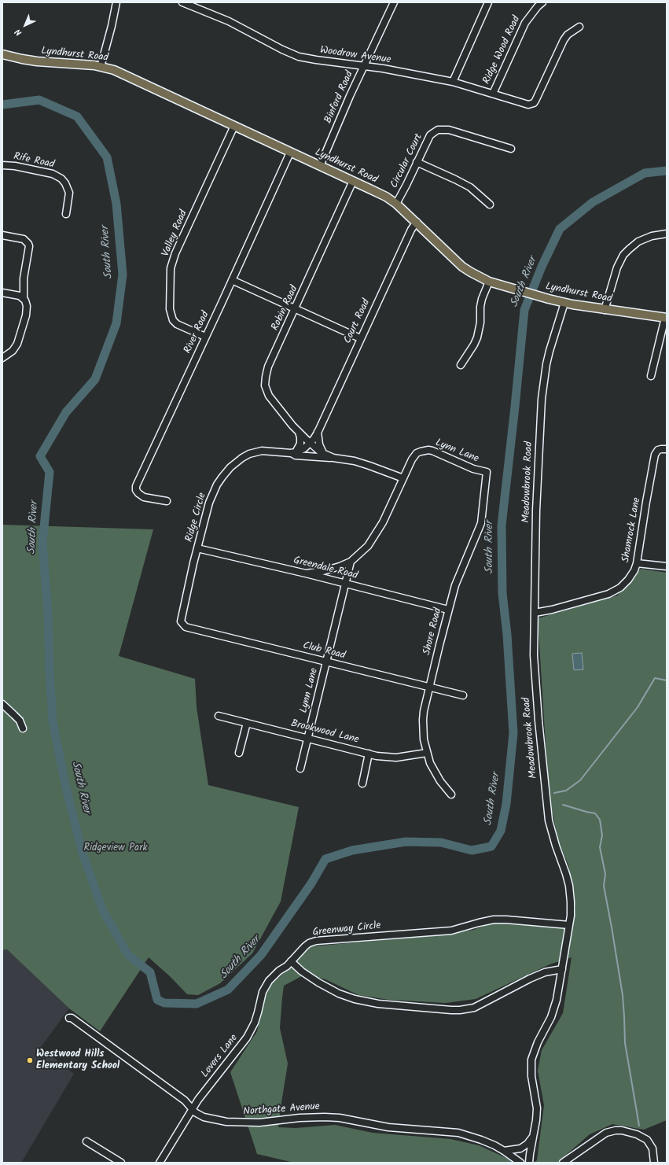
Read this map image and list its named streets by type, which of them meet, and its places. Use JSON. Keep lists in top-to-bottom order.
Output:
{
  "streets": {
    "main road": ["Lyndhurst Road"],
    "street": [
      "Ridge Wood Road",
      "Woodrow Avenue",
      "Binford Road",
      "Rife Road",
      "Circular Court",
      "Valley Road",
      "Robin Road",
      "Court Road",
      "River Road",
      "Lynn Lane",
      "Meadowbrook Road",
      "Ridge Circle",
      "Shamrock Lane",
      "Greendale Road",
      "Shore Road",
      "Club Road",
      "Brookwood Lane",
      "Greenway Circle",
      "Lovers Lane",
      "Northgate Avenue"
    ]
  },
  "crossings": [
    ["Ridge Wood Road", "Woodrow Avenue"],
    ["Lyndhurst Road", "Binford Road"],
    ["Lyndhurst Road", "Circular Court"],
    ["Lyndhurst Road", "Valley Road"],
    ["Lyndhurst Road", "Robin Road"],
    ["Lyndhurst Road", "Court Road"],
    ["Lyndhurst Road", "River Road"],
    ["Lyndhurst Road", "Meadowbrook Road"],
    ["Woodrow Avenue", "Binford Road"],
    ["Valley Road", "River Road"],
    ["Robin Road", "Court Road"],
    ["Robin Road", "Ridge Circle"],
    ["Court Road", "Ridge Circle"],
    ["Lynn Lane", "Ridge Circle"],
    ["Lynn Lane", "Greendale Road"],
    ["Lynn Lane", "Shore Road"],
    ["Lynn Lane", "Club Road"],
    ["Lynn Lane", "Brookwood Lane"],
    ["Meadowbrook Road", "Shamrock Lane"],
    ["Meadowbrook Road", "Greenway Circle"],
    ["Ridge Circle", "Greendale Road"],
    ["Ridge Circle", "Club Road"],
    ["Greendale Road", "Shore Road"],
    ["Shore Road", "Club Road"],
    ["Shore Road", "Brookwood Lane"],
    ["Greenway Circle", "Lovers Lane"],
    ["Lovers Lane", "Northgate Avenue"]
  ],
  "water": ["South River"],
  "parks": ["Ridgeview Park"],
  "places": ["Westwood Hills Elementary School"],
  "north": "bottom left"
}
